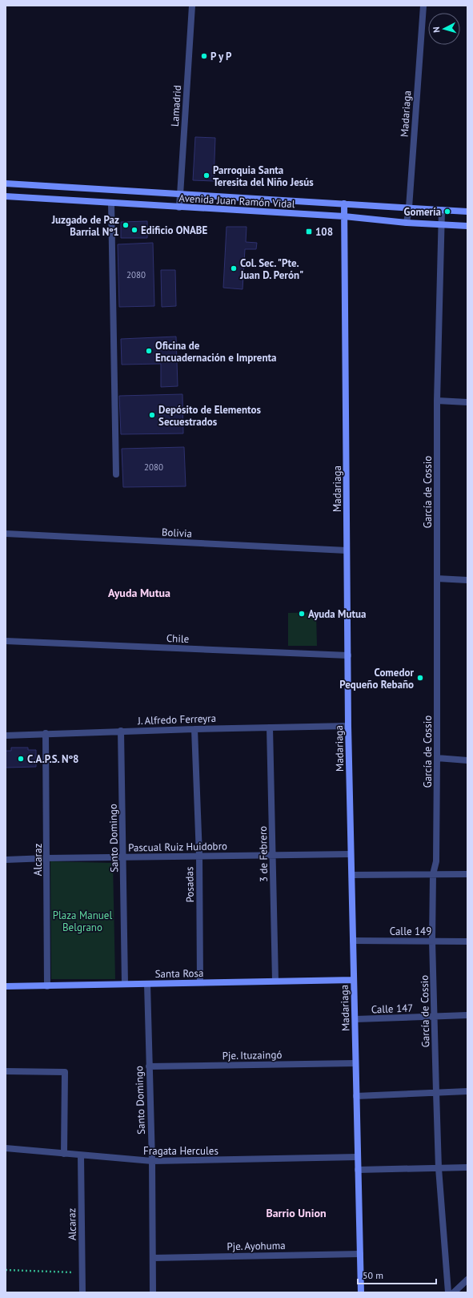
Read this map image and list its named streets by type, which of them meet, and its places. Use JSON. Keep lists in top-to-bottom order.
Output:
{
  "streets": {
    "street": [
      "Lamadrid",
      "Madariaga",
      "Avenida Juan Ramón Vidal",
      "García de Cossio",
      "Bolivia",
      "Chile",
      "J. Alfredo Ferreyra",
      "Santo Domingo",
      "Pascual Ruiz Huidobro",
      "3 de Febrero",
      "Alcaraz",
      "Posadas",
      "Calle 149",
      "Santa Rosa",
      "Calle 147",
      "Pje. Ituzaingó",
      "Fragata Hercules",
      "Pje. Ayohuma"
    ]
  },
  "crossings": [
    ["Lamadrid", "Avenida Juan Ramón Vidal"],
    ["Madariaga", "Avenida Juan Ramón Vidal"],
    ["Madariaga", "Bolivia"],
    ["Madariaga", "Chile"],
    ["Madariaga", "J. Alfredo Ferreyra"],
    ["Madariaga", "Pascual Ruiz Huidobro"],
    ["Madariaga", "Calle 149"],
    ["Madariaga", "Santa Rosa"],
    ["Madariaga", "Calle 147"],
    ["Madariaga", "Pje. Ituzaingó"],
    ["Madariaga", "Fragata Hercules"],
    ["Madariaga", "Pje. Ayohuma"],
    ["Avenida Juan Ramón Vidal", "García de Cossio"],
    ["García de Cossio", "Calle 149"],
    ["García de Cossio", "Calle 147"],
    ["J. Alfredo Ferreyra", "Santo Domingo"],
    ["J. Alfredo Ferreyra", "3 de Febrero"],
    ["J. Alfredo Ferreyra", "Alcaraz"],
    ["J. Alfredo Ferreyra", "Posadas"],
    ["Santo Domingo", "Pascual Ruiz Huidobro"],
    ["Santo Domingo", "Santa Rosa"],
    ["Santo Domingo", "Pje. Ituzaingó"],
    ["Santo Domingo", "Fragata Hercules"],
    ["Santo Domingo", "Pje. Ayohuma"],
    ["Pascual Ruiz Huidobro", "3 de Febrero"],
    ["Pascual Ruiz Huidobro", "Alcaraz"],
    ["Pascual Ruiz Huidobro", "Posadas"],
    ["3 de Febrero", "Santa Rosa"],
    ["Alcaraz", "Santa Rosa"],
    ["Alcaraz", "Fragata Hercules"],
    ["Posadas", "Santa Rosa"]
  ],
  "districts": ["Ayuda Mutua", "Barrio Union"],
  "parks": ["Plaza Manuel Belgrano"],
  "places": {
    "other": [
      "P y P",
      "Parroquia Santa Teresita del Niño Jesús",
      "Gomería",
      "Juzgado de Paz Barrial Nº1",
      "Edificio ONABE",
      "Col. Sec. \"Pte. Juan D. Perón\"",
      "Oficina de Encuadernación e Imprenta",
      "Depósito de Elementos Secuestrados",
      "Ayuda Mutua",
      "Comedor Pequeño Rebaño",
      "C.A.P.S. Nº8"
    ],
    "transit": ["108"]
  },
  "house_numbers": ["2080", "2080"],
  "scale_bar": "50 m",
  "north": "left"
}
